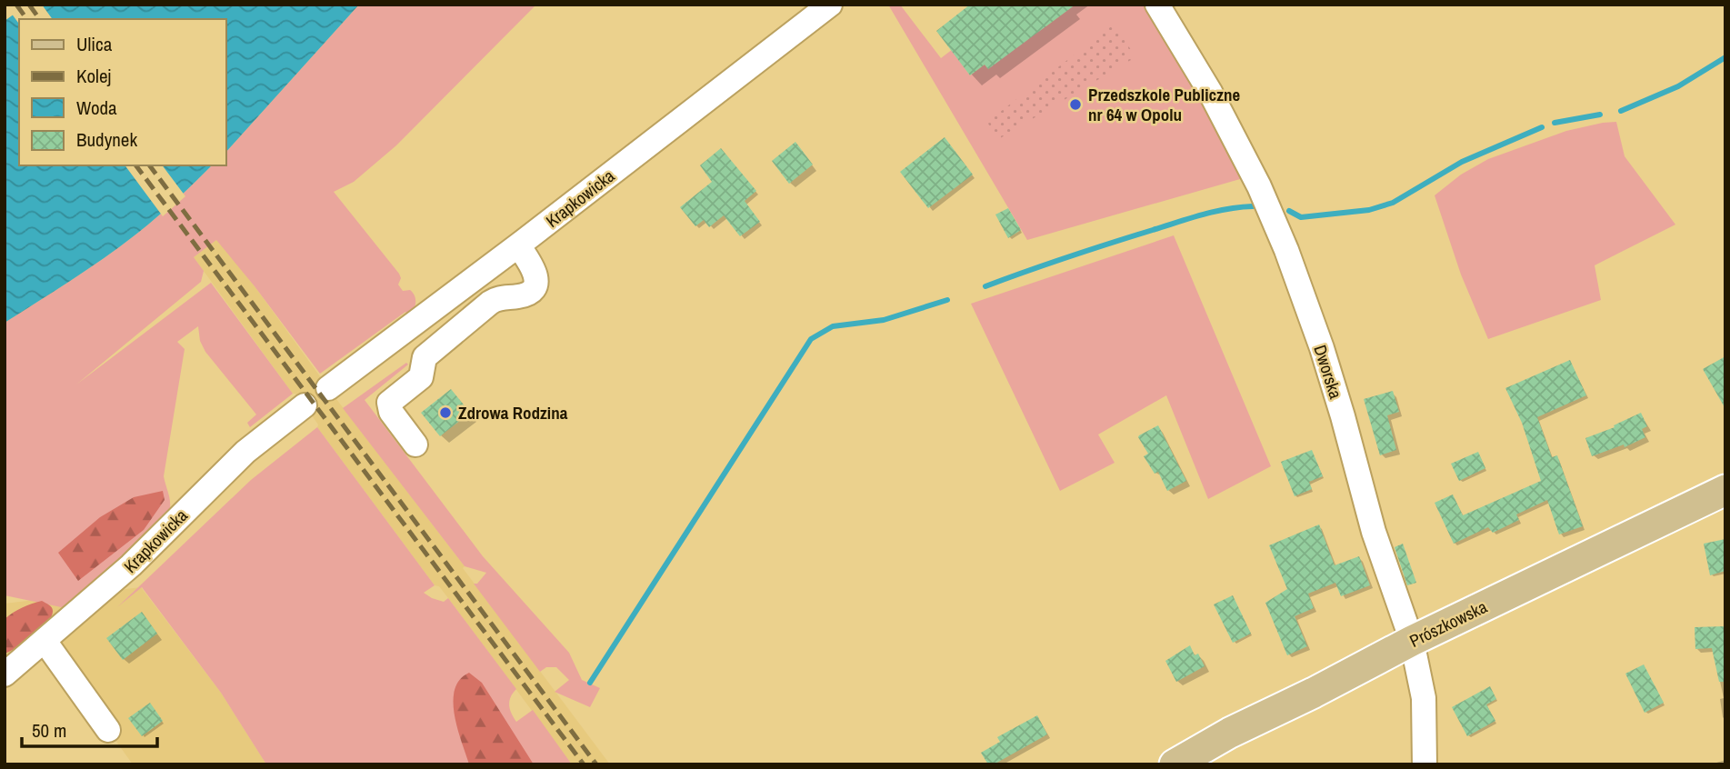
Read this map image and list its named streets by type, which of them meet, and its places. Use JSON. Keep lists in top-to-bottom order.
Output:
{
  "streets": {
    "main road": ["Prószkowska"],
    "street": ["Krapkowicka", "Dworska"]
  },
  "crossings": [
    ["Dworska", "Prószkowska"]
  ],
  "places": ["Przedszkole Publiczne nr 64 w Opolu", "Zdrowa Rodzina"],
  "legend": [
    "Ulica",
    "Kolej",
    "Woda",
    "Budynek"
  ],
  "scale_bar": "50 m"
}
